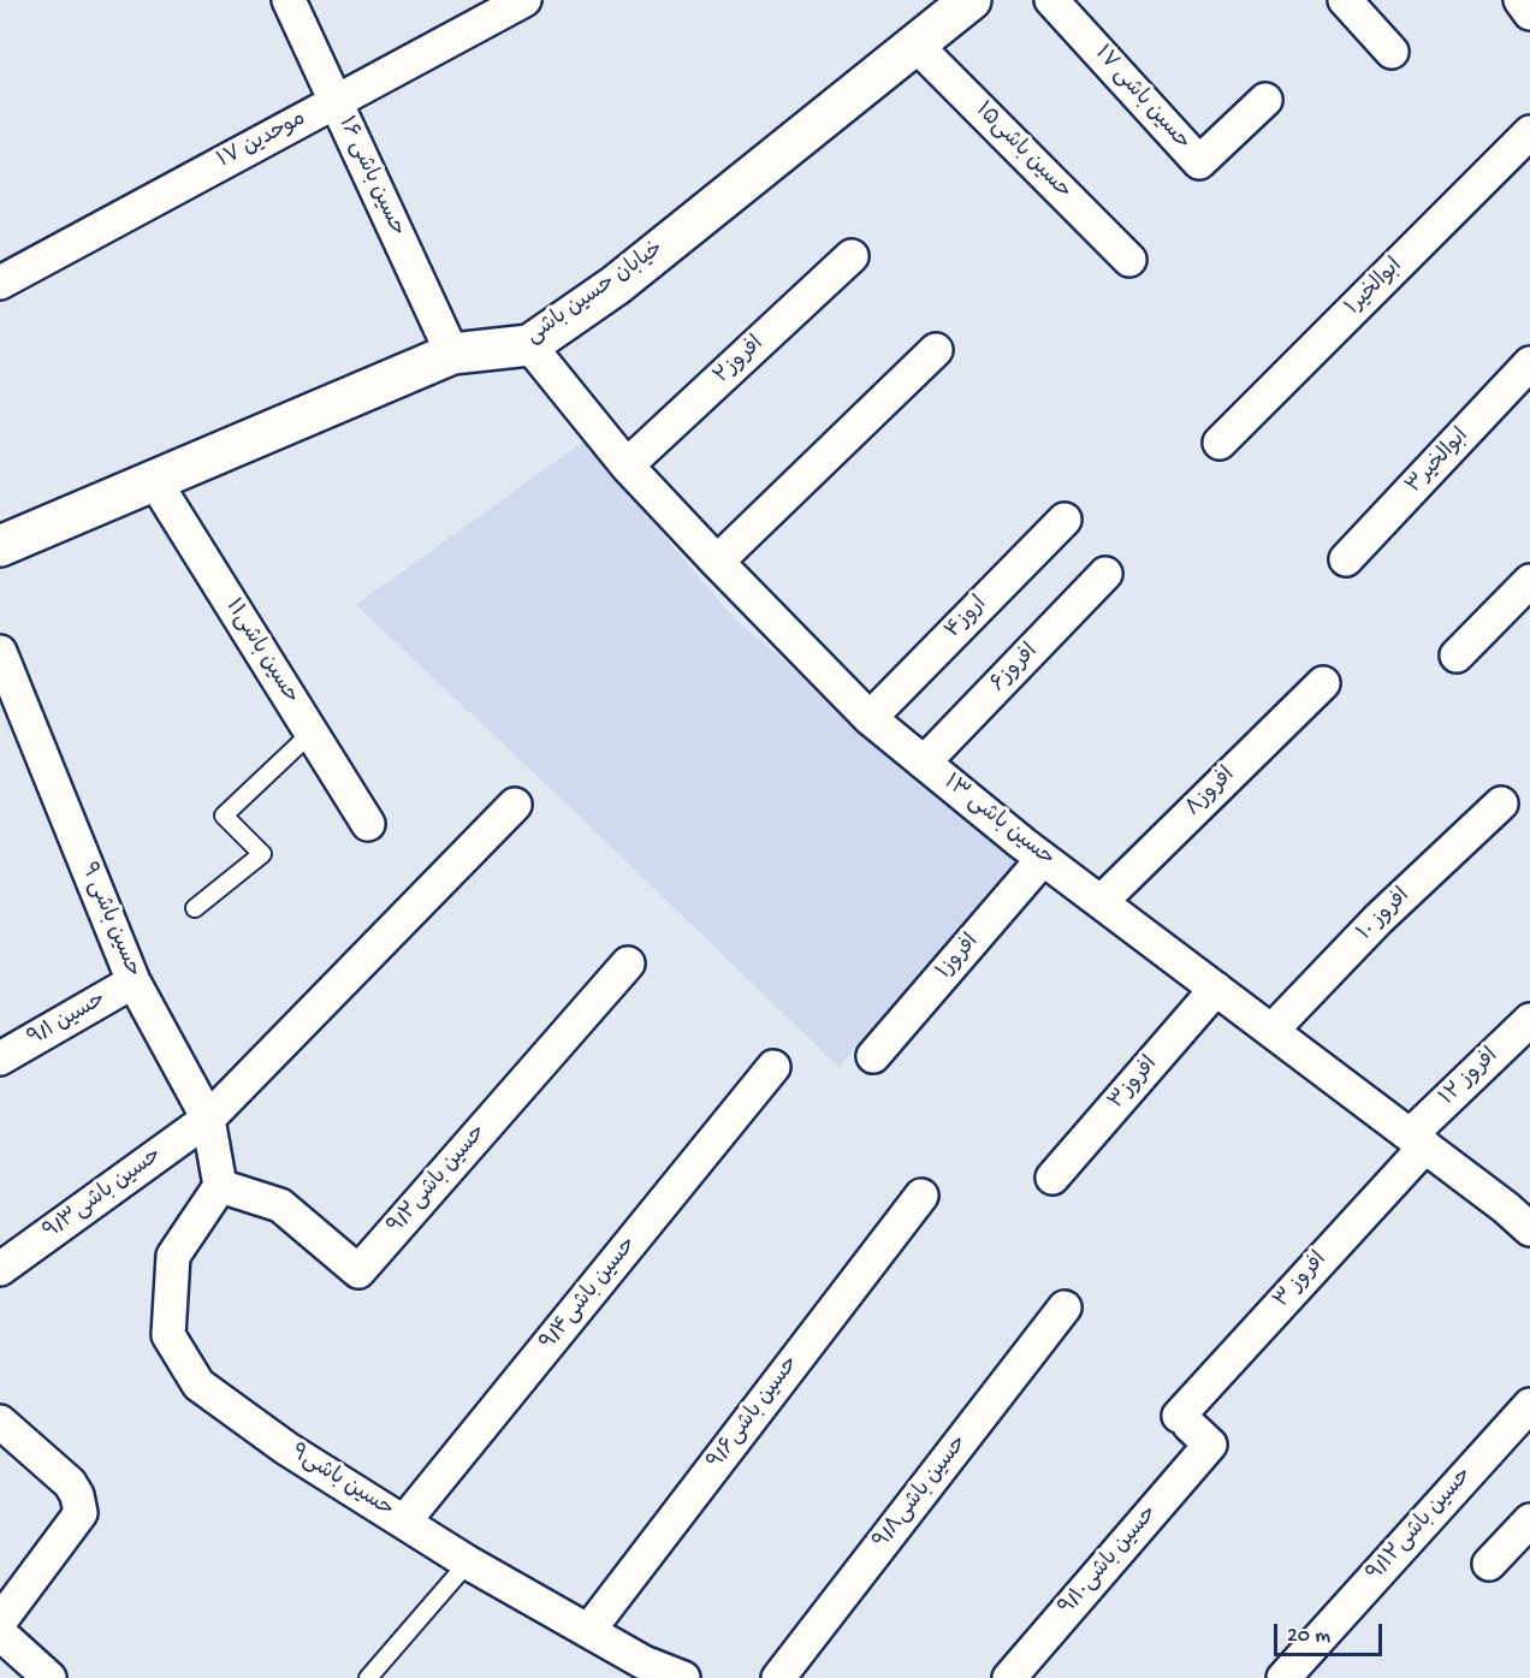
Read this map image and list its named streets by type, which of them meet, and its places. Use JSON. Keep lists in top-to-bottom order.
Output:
{
  "streets": {
    "street": [
      "حسین باشی ۱۷",
      "موحدین ۱۷",
      "حسین باشی۱۵",
      "حسین باشی ۱۶",
      "ابوالخیر۱",
      "خیابان حسین باشی",
      "افروز۲",
      "ابوالخیر۳",
      "اروز۴",
      "حسین باشی۱۱",
      "افروز۶",
      "افروز۸",
      "حسین باشی ۱۳",
      "افروز ۱۰",
      "حسین باشی ۹",
      "افروز۱",
      "حسین ۹/۱",
      "افروز ۱۲",
      "افروز۳",
      "حسین باشی۹/۲",
      "حسین باشی۹/۳",
      "افروز ۳",
      "حسین باشی۹/۴",
      "حسین باشی۹/۶",
      "حسین باشی۹",
      "حسین باشی۹/۸",
      "حسین باشی۹/۱۲",
      "حسین باشی۹/۱۰"
    ]
  },
  "crossings": [
    ["موحدین ۱۷", "حسین باشی ۱۶"],
    ["حسین باشی۱۵", "خیابان حسین باشی"],
    ["حسین باشی ۱۶", "خیابان حسین باشی"],
    ["خیابان حسین باشی", "حسین باشی۱۱"],
    ["خیابان حسین باشی", "حسین باشی ۱۳"],
    ["افروز۲", "حسین باشی ۱۳"],
    ["اروز۴", "حسین باشی ۱۳"],
    ["افروز۶", "حسین باشی ۱۳"],
    ["افروز۸", "حسین باشی ۱۳"],
    ["حسین باشی ۱۳", "افروز ۱۰"],
    ["حسین باشی ۱۳", "افروز۱"],
    ["حسین باشی ۱۳", "افروز ۱۲"],
    ["حسین باشی ۱۳", "افروز۳"],
    ["حسین باشی ۱۳", "افروز ۳"],
    ["حسین باشی ۹", "حسین ۹/۱"],
    ["حسین باشی ۹", "حسین باشی۹/۲"],
    ["حسین باشی ۹", "حسین باشی۹/۳"],
    ["حسین باشی ۹", "حسین باشی۹"],
    ["افروز ۱۲", "افروز ۳"],
    ["حسین باشی۹/۲", "حسین باشی۹"],
    ["افروز ۳", "حسین باشی۹/۱۰"],
    ["حسین باشی۹/۴", "حسین باشی۹"],
    ["حسین باشی۹/۶", "حسین باشی۹"]
  ],
  "scale_bar": "20 m"
}
